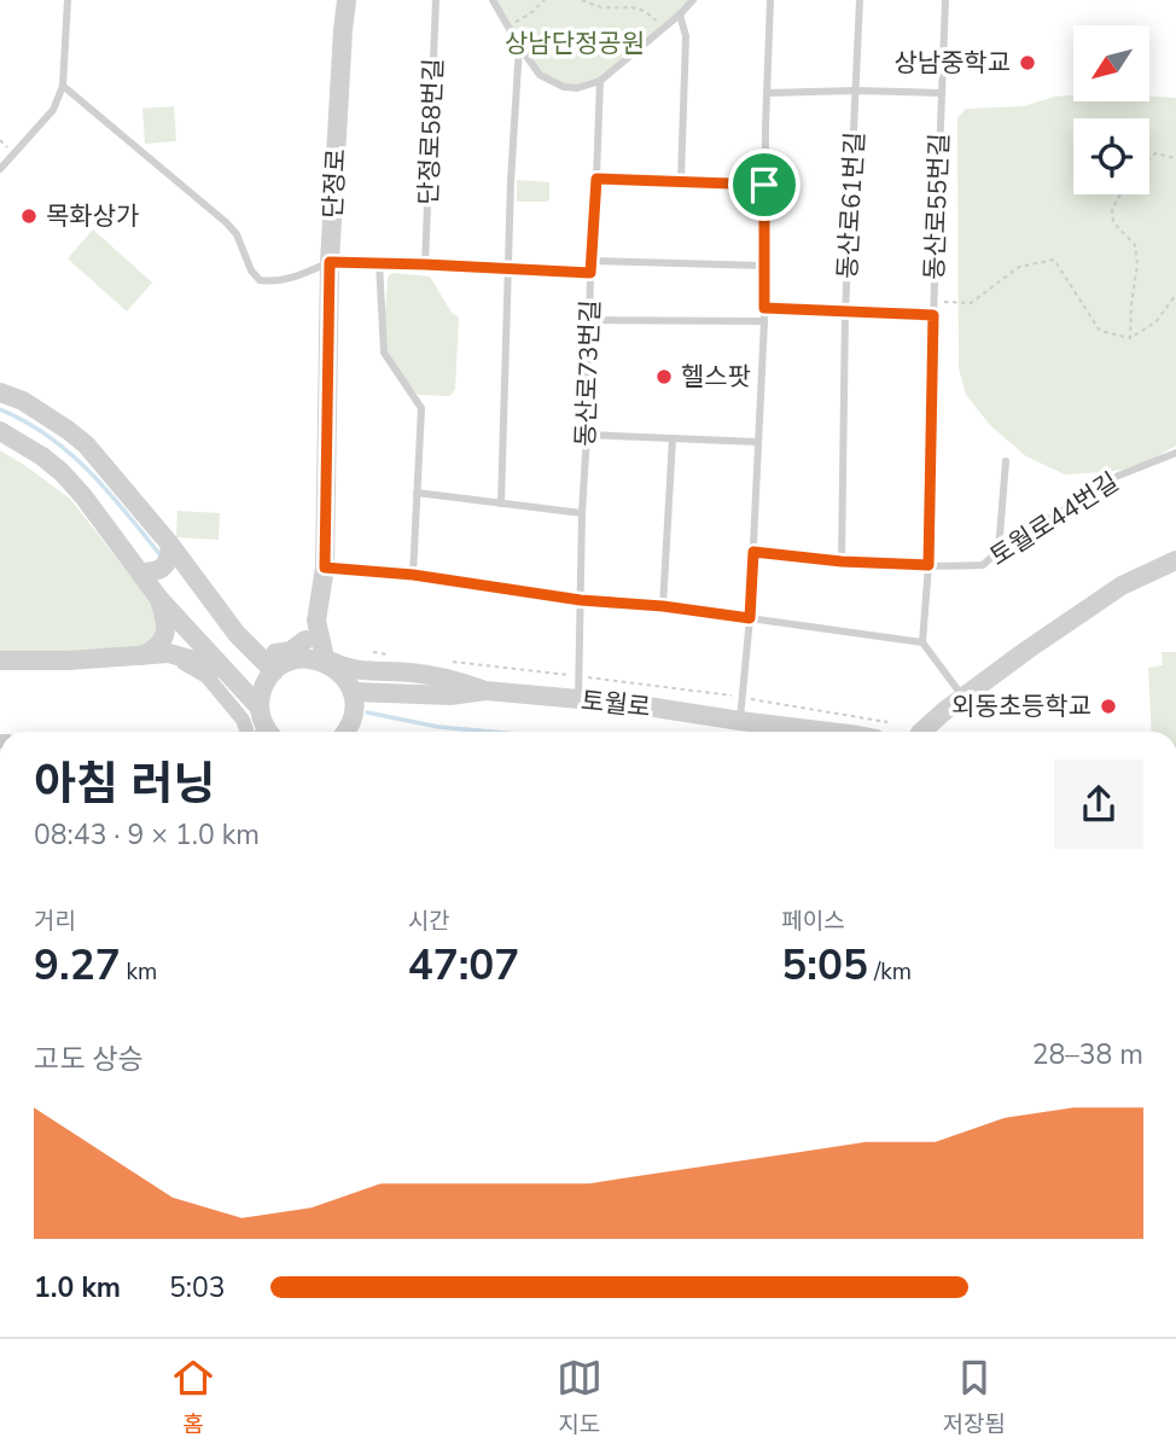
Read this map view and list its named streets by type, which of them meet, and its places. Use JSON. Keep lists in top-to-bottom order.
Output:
{
  "streets": {
    "street": ["단정로", "토월로"],
    "lane": [
      "단정로58번길",
      "동산로61번길",
      "동산로55번길",
      "동산로73번길",
      "토월로44번길"
    ]
  },
  "crossings": [
    ["동산로55번길", "토월로44번길"],
    ["동산로73번길", "토월로"]
  ],
  "parks": ["상남단정공원"],
  "places": [
    "상남중학교",
    "목화상가",
    "헬스팟",
    "외동초등학교"
  ],
  "north": "bottom left",
  "page": {
    "heading": ["아침 러닝", "08:43 · 9 × 1.0 km"],
    "stats": [
      ["거리", "9.27 km"],
      ["시간", "47:07"],
      ["페이스", "5:05 /km"]
    ],
    "chart": ["고도 상승", "28–38 m"],
    "list": [
      {
        "name": "1.0 km",
        "note": "5:03"
      }
    ],
    "tabs": ["홈", "지도", "저장됨"]
  }
}
